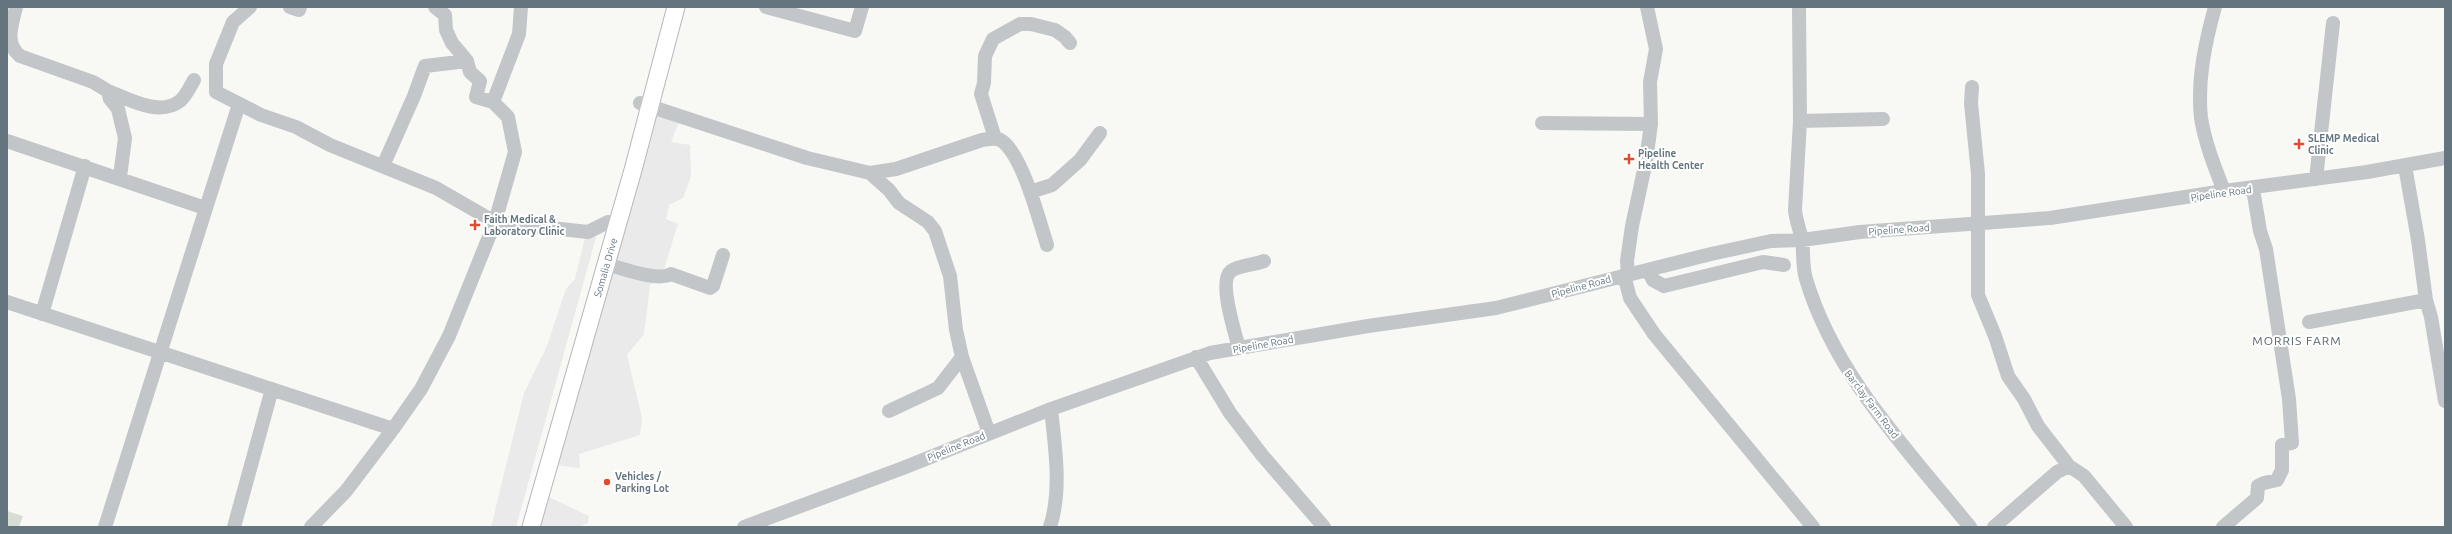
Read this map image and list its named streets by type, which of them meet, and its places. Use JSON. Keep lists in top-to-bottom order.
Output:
{
  "streets": {
    "main road": ["Somalia Drive"],
    "street": ["Pipeline Road", "Barclay Farm Road"]
  },
  "crossings": [
    ["Pipeline Road", "Barclay Farm Road"]
  ],
  "districts": ["MORRIS FARM"],
  "places": {
    "health": ["SLEMP Medical Clinic", "Pipeline Health Center", "Faith Medical & Laboratory Clinic"],
    "other": ["Vehicles / Parking Lot"]
  }
}
